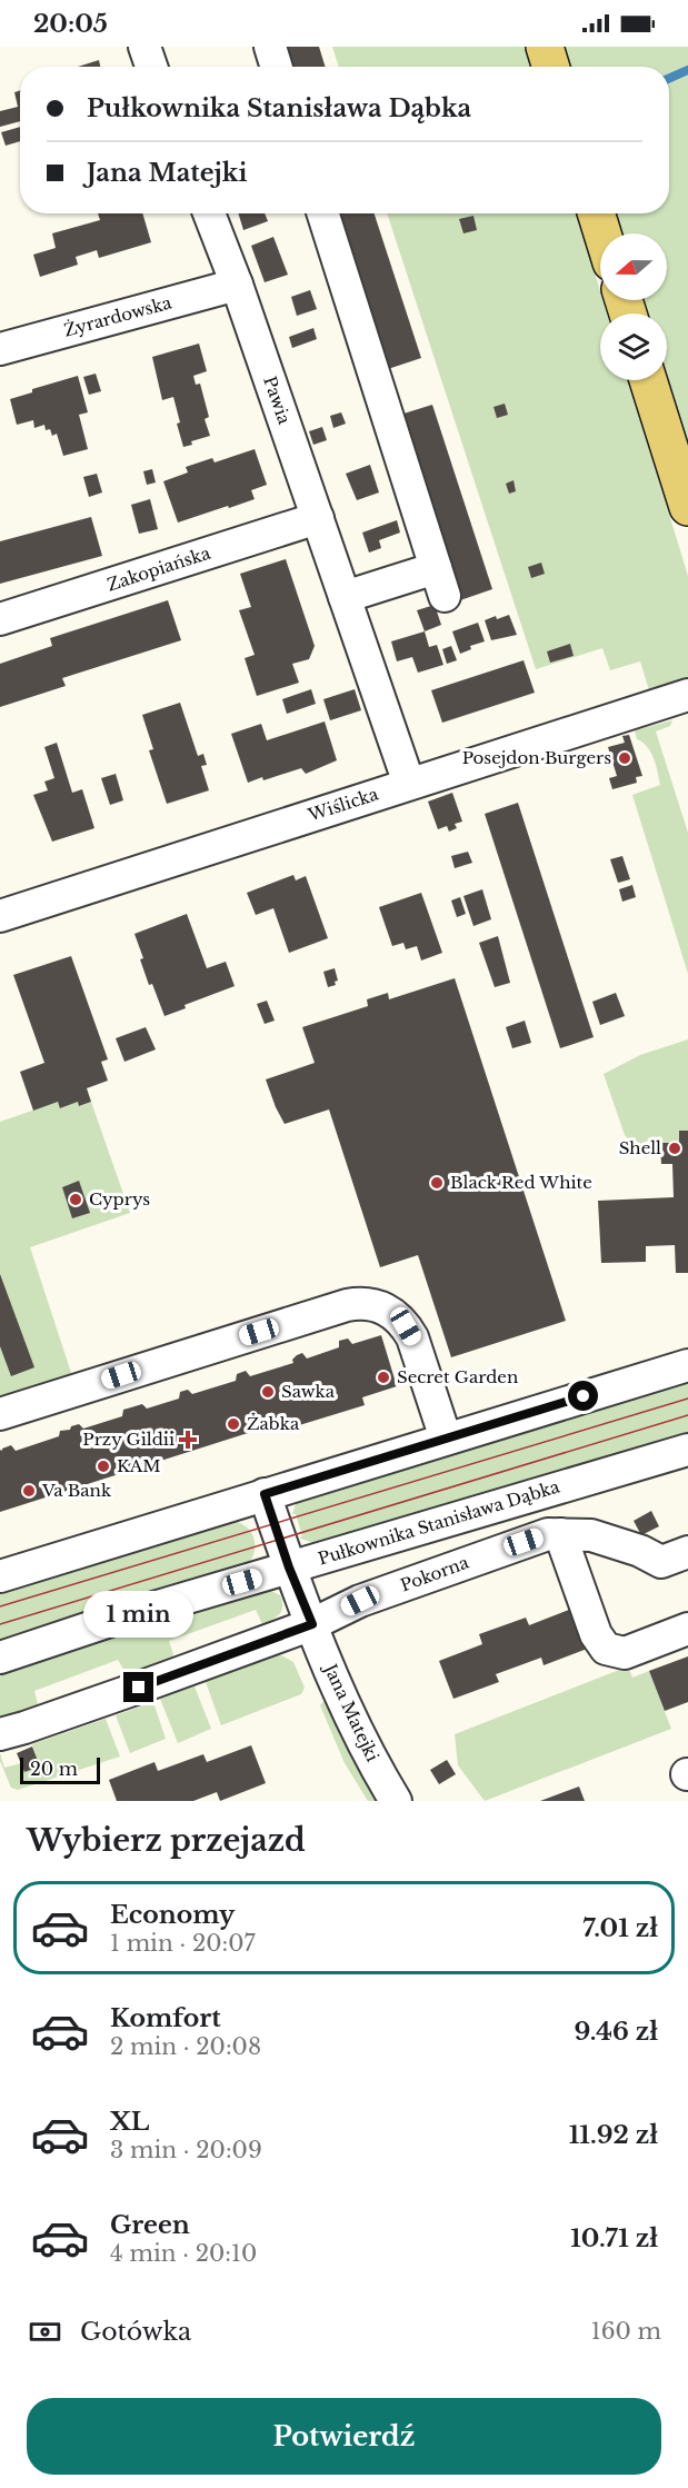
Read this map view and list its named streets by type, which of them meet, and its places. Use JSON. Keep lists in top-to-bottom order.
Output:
{
  "streets": {
    "street": [
      "Żyrardowska",
      "Pawia",
      "Zakopiańska",
      "Wiślicka",
      "Pułkownika Stanisława Dąbka",
      "Pokorna",
      "Jana Matejki"
    ]
  },
  "crossings": [
    ["Żyrardowska", "Pawia"],
    ["Pawia", "Zakopiańska"],
    ["Pawia", "Wiślicka"],
    ["Pułkownika Stanisława Dąbka", "Jana Matejki"],
    ["Pokorna", "Jana Matejki"]
  ],
  "places": {
    "other": [
      "Posejdon Burgers",
      "Shell",
      "Black Red White",
      "Cyprys",
      "Secret Garden",
      "Sawka",
      "Żabka",
      "KAM",
      "Va Bank"
    ],
    "health": ["Przy Gildii"]
  },
  "scale_bar": "20 m",
  "north": "left",
  "page": {
    "status": "20:05",
    "banner": ["Pułkownika Stanisława Dąbka", "Jana Matejki"],
    "bubble": "1 min",
    "scale": "20 m",
    "heading": "Wybierz przejazd",
    "list": [
      {
        "name": "Economy",
        "note": "1 min · 20:07",
        "value": "7.01 zł"
      },
      {
        "name": "Komfort",
        "note": "2 min · 20:08",
        "value": "9.46 zł"
      },
      {
        "name": "XL",
        "note": "3 min · 20:09",
        "value": "11.92 zł"
      },
      {
        "name": "Green",
        "note": "4 min · 20:10",
        "value": "10.71 zł"
      }
    ],
    "pay": ["Gotówka", "160 m"],
    "buttons": "Potwierdź"
  }
}
